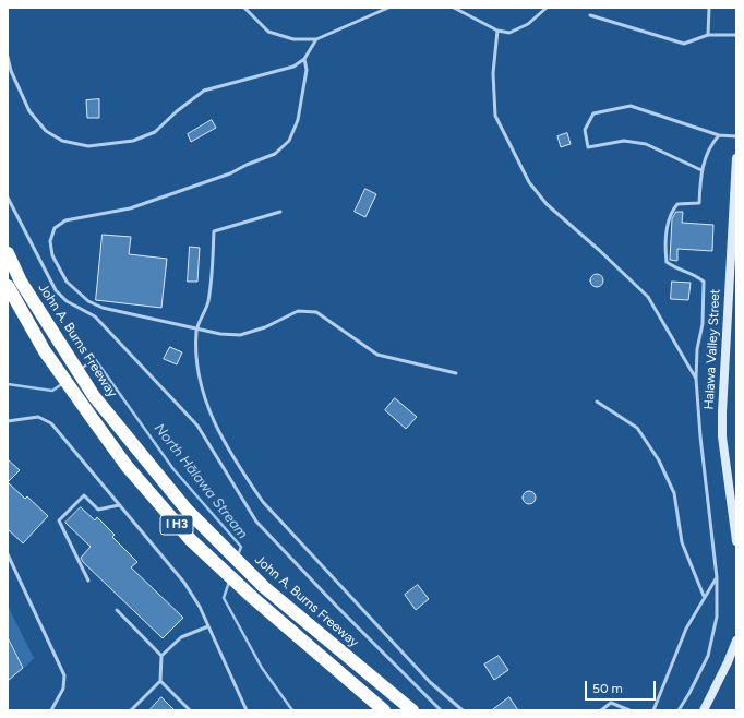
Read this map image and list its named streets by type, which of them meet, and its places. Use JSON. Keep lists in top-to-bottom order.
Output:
{
  "streets": {
    "highway": ["John A. Burns Freeway", "I H3"],
    "street": ["Halawa Valley Street"]
  },
  "water": ["North Hālawa Stream"],
  "scale_bar": "50 m"
}
